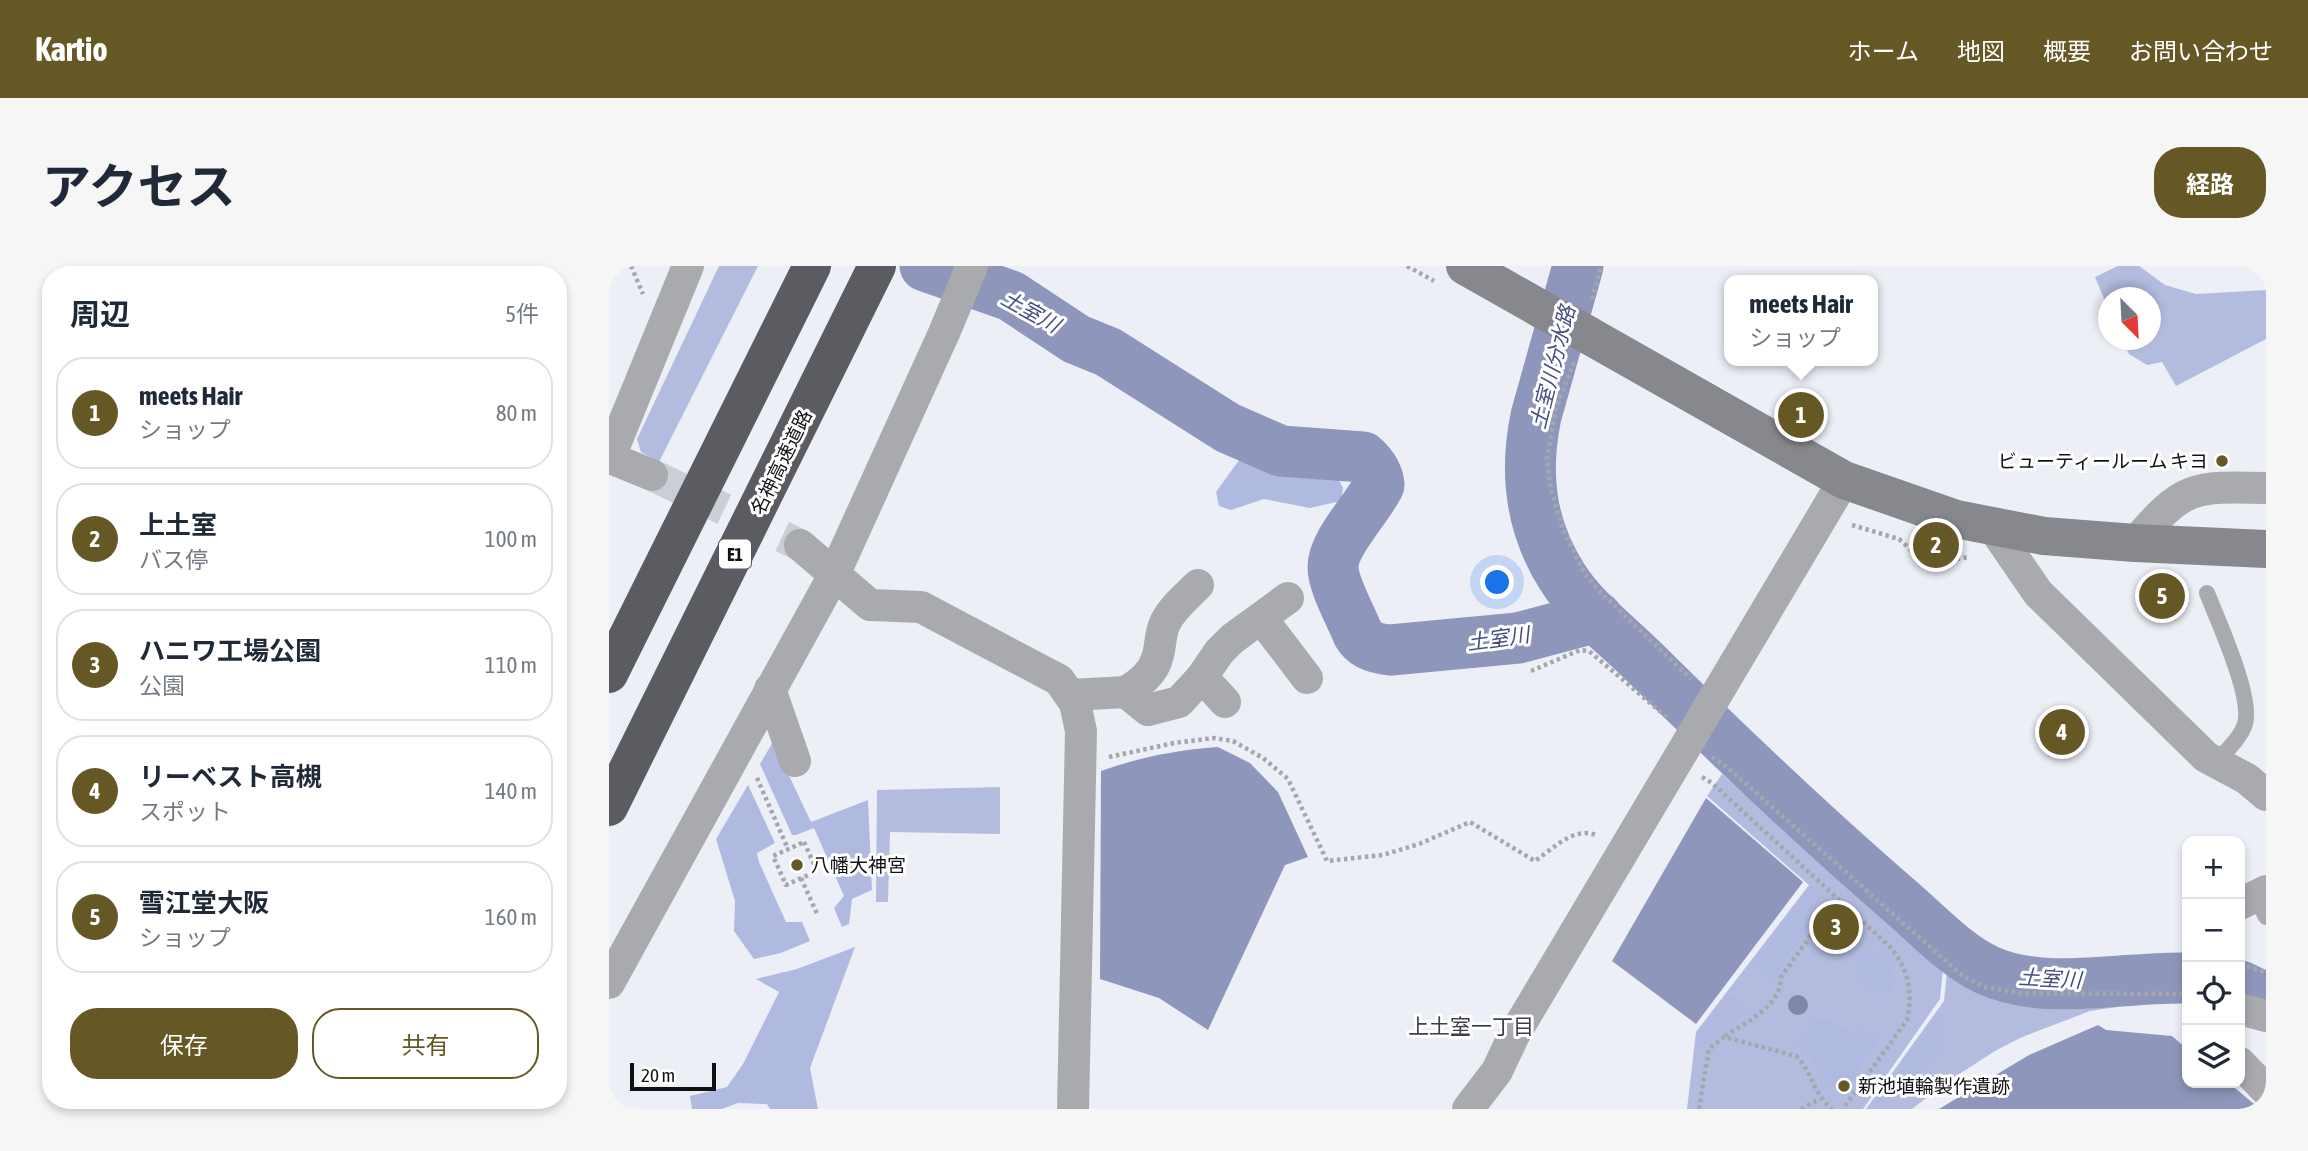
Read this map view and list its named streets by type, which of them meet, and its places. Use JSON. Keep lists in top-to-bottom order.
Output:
{
  "streets": {
    "highway": ["名神高速道路", "E1"]
  },
  "districts": ["上土室一丁目"],
  "water": ["土室川", "土室川分水路"],
  "places": ["ビューティールーム キヨ", "八幡大神宮", "新池埴輪製作遺跡"],
  "scale_bar": "20 m",
  "north": "bottom right",
  "page": {
    "header": "Kartio",
    "nav": [
      "ホーム",
      "地図",
      "概要",
      "お問い合わせ"
    ],
    "title": "アクセス",
    "buttons": [
      "経路",
      ["保存", "共有"]
    ],
    "heading": ["周辺", "5件"],
    "popup": ["meets Hair", "ショップ"],
    "list": [
      {
        "mark": "1",
        "name": "meets Hair",
        "note": "ショップ",
        "value": "80 m"
      },
      {
        "mark": "2",
        "name": "上土室",
        "note": "バス停",
        "value": "100 m"
      },
      {
        "mark": "3",
        "name": "ハニワ工場公園",
        "note": "公園",
        "value": "110 m"
      },
      {
        "mark": "4",
        "name": "リーベスト高槻",
        "note": "スポット",
        "value": "140 m"
      },
      {
        "mark": "5",
        "name": "雪江堂大阪",
        "note": "ショップ",
        "value": "160 m"
      }
    ],
    "pins": [
      "1",
      "2",
      "5",
      "4",
      "3"
    ],
    "map_buttons": ["+", "−"],
    "scale": "20 m"
  }
}
